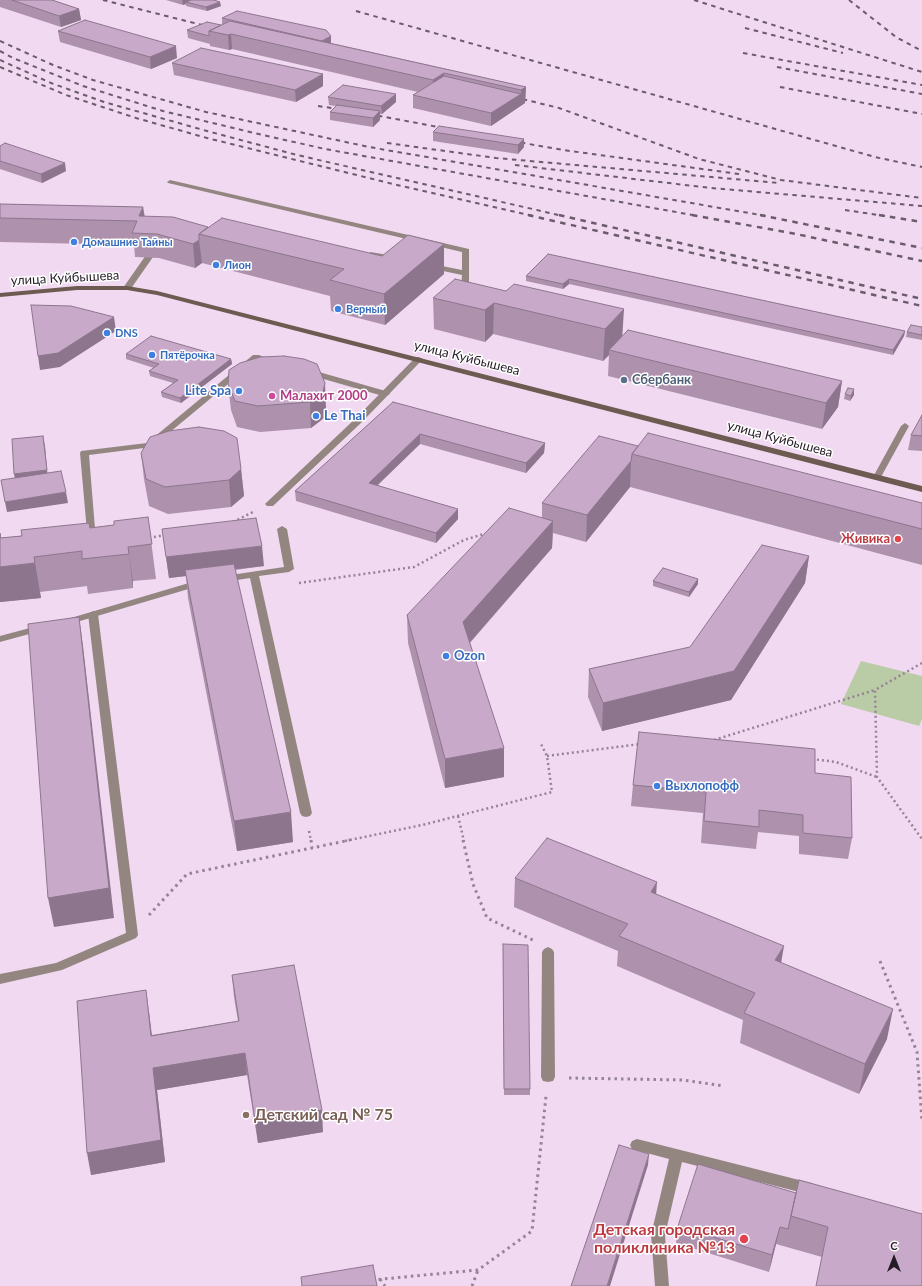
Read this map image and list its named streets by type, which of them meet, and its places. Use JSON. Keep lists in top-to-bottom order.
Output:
{
  "streets": {
    "street": ["улица Куйбышева"]
  },
  "places": [
    "Домашние Тайны",
    "Лион",
    "Верный",
    "DNS",
    "Пятёрочка",
    "Сбербанк",
    "Lite Spa",
    "Малахит 2000",
    "Le Thai",
    "Живика",
    "Ozon",
    "Выхлопофф",
    "Детский сад № 75",
    "Детская городская поликлиника №13"
  ],
  "north": "top"
}
